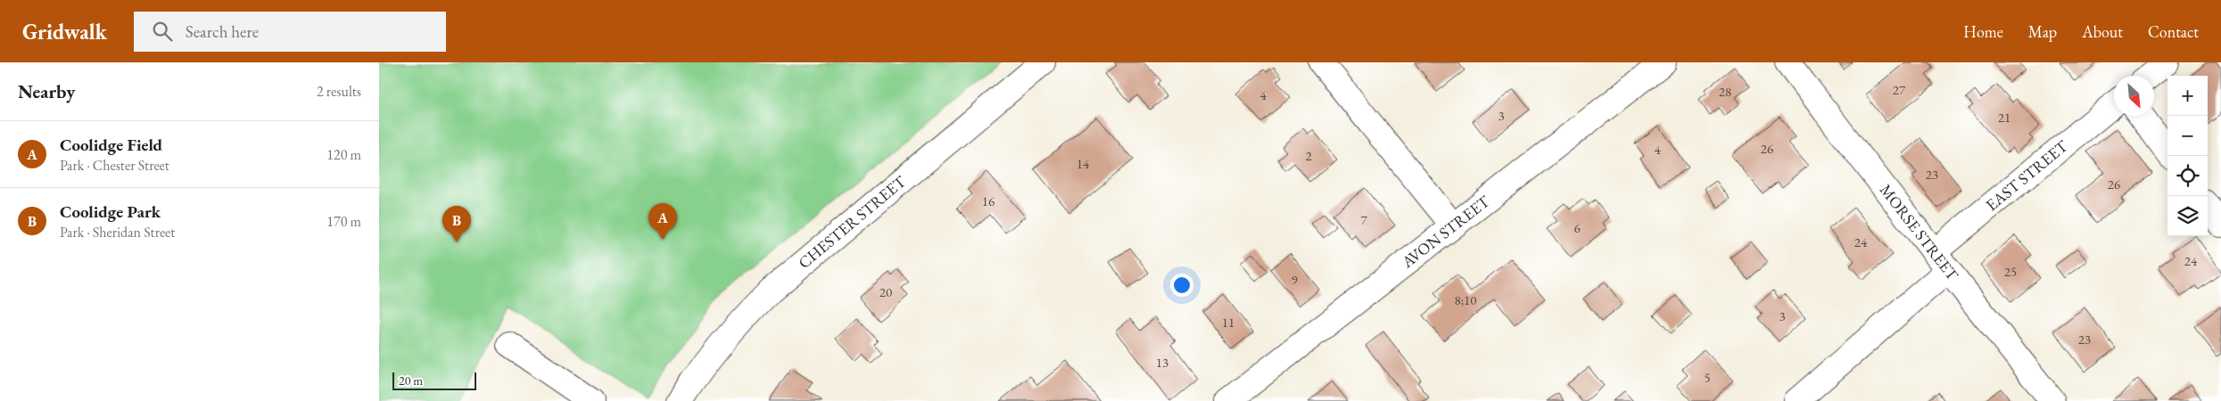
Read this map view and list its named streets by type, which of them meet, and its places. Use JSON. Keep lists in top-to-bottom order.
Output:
{
  "streets": {
    "street": [
      "EAST STREET",
      "CHESTER STREET",
      "AVON STREET",
      "MORSE STREET"
    ]
  },
  "crossings": [
    ["EAST STREET", "MORSE STREET"]
  ],
  "house_numbers": [
    "27",
    "28",
    "4",
    "3",
    "21",
    "26",
    "4",
    "2",
    "14",
    "23",
    "26",
    "16",
    "7",
    "6",
    "24",
    "24",
    "25",
    "9",
    "20",
    "8;10",
    "3",
    "11",
    "23",
    "13",
    "5"
  ],
  "scale_bar": "20 m",
  "north": "bottom right",
  "page": {
    "header": "Gridwalk",
    "search": "Search here",
    "nav": [
      "Home",
      "Map",
      "About",
      "Contact"
    ],
    "heading": ["Nearby", "2 results"],
    "map_buttons": ["+", "−"],
    "list": [
      {
        "mark": "A",
        "name": "Coolidge Field",
        "note": "Park · Chester Street",
        "value": "120 m"
      },
      {
        "mark": "B",
        "name": "Coolidge Park",
        "note": "Park · Sheridan Street",
        "value": "170 m"
      }
    ],
    "pins": ["A", "B"],
    "scale": "20 m"
  }
}
